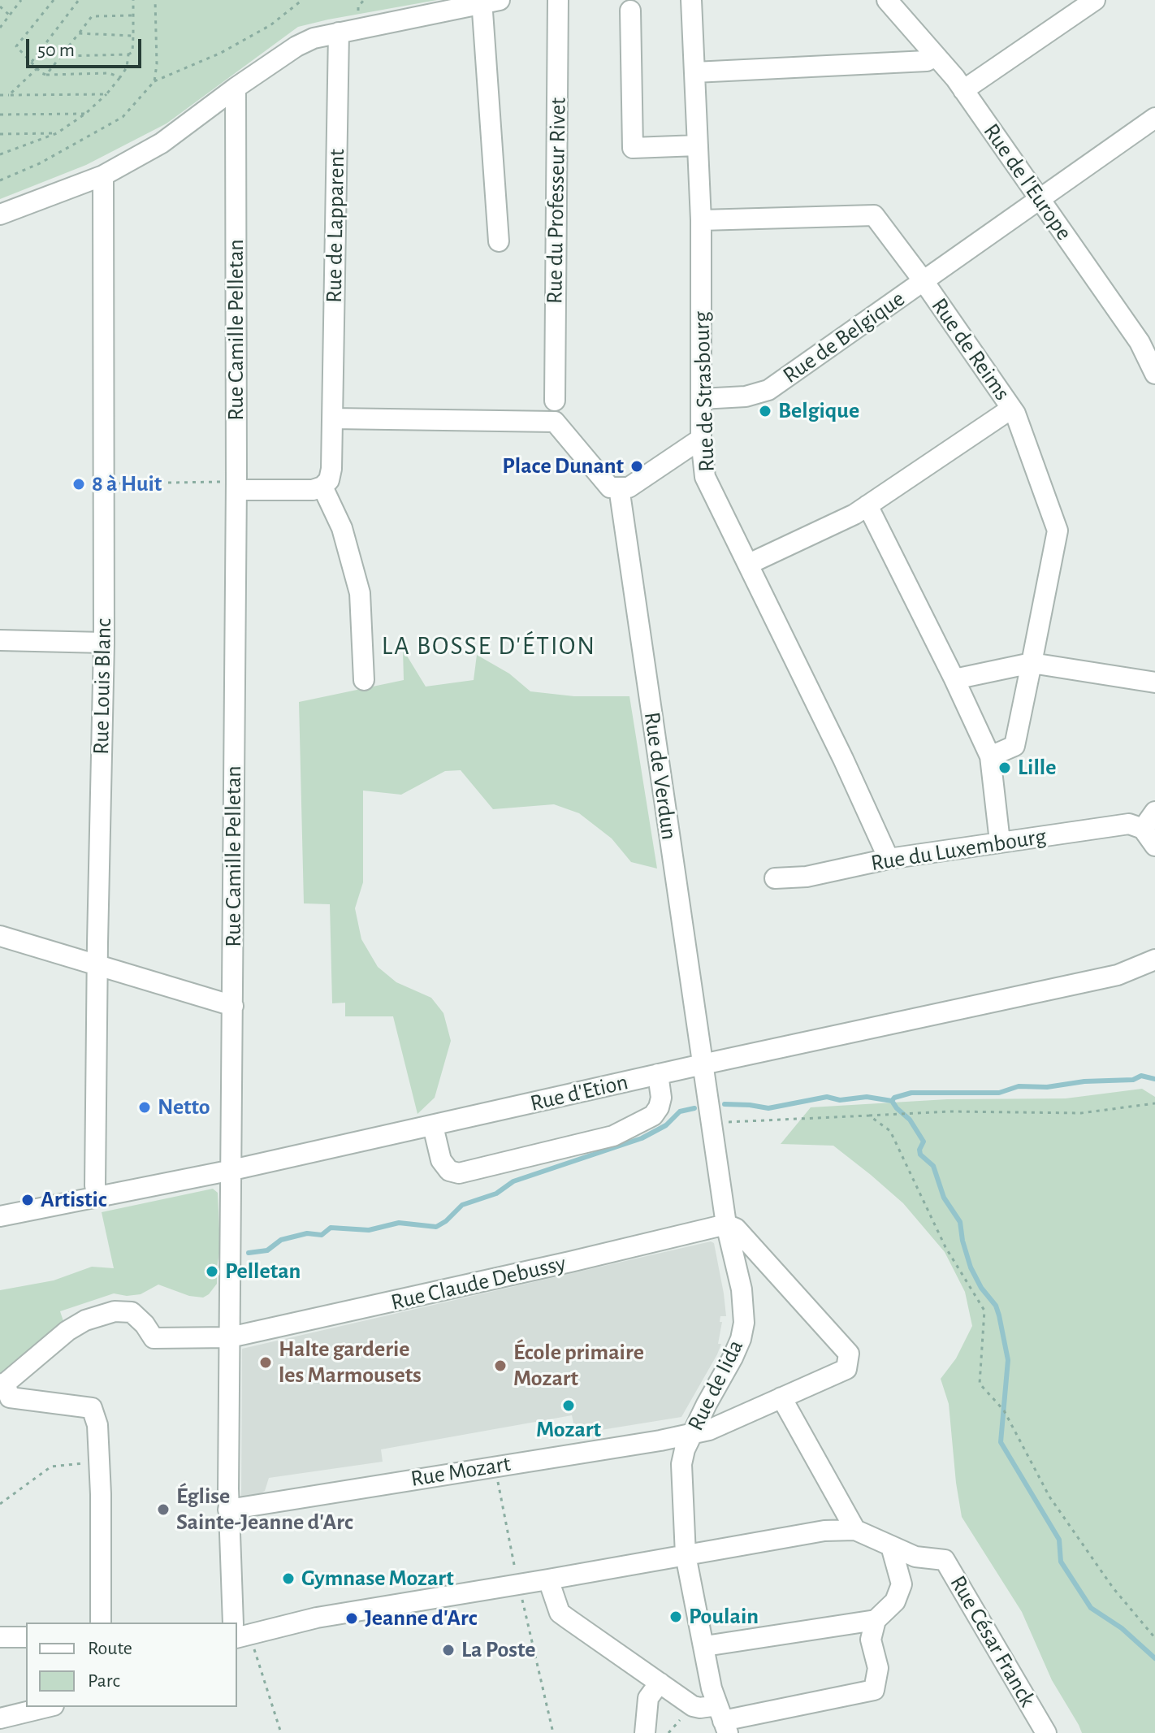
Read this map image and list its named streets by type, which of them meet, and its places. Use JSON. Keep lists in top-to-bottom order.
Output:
{
  "streets": {
    "street": [
      "Rue de l'Europe",
      "Rue du Professeur Rivet",
      "Rue de Lapparent",
      "Rue Camille Pelletan",
      "Rue de Belgique",
      "Rue de Reims",
      "Rue de Strasbourg",
      "Rue Louis Blanc",
      "Rue de Verdun",
      "Rue du Luxembourg",
      "Rue d'Etion",
      "Rue Claude Debussy",
      "Rue de Iida",
      "Rue Mozart",
      "Rue César Franck"
    ]
  },
  "crossings": [
    ["Rue de l'Europe", "Rue de Belgique"],
    ["Rue Camille Pelletan", "Rue d'Etion"],
    ["Rue Camille Pelletan", "Rue Claude Debussy"],
    ["Rue Camille Pelletan", "Rue Mozart"],
    ["Rue de Belgique", "Rue de Reims"],
    ["Rue de Belgique", "Rue de Strasbourg"],
    ["Rue de Reims", "Rue de Strasbourg"],
    ["Rue de Strasbourg", "Rue du Luxembourg"],
    ["Rue Louis Blanc", "Rue d'Etion"],
    ["Rue de Verdun", "Rue d'Etion"],
    ["Rue de Verdun", "Rue de Iida"],
    ["Rue d'Etion", "Rue de Iida"],
    ["Rue Claude Debussy", "Rue de Iida"],
    ["Rue Claude Debussy", "Rue Mozart"],
    ["Rue de Iida", "Rue Mozart"]
  ],
  "districts": ["LA BOSSE D'ÉTION"],
  "places": [
    "Belgique",
    "Place Dunant",
    "8 à Huit",
    "Lille",
    "Netto",
    "Artistic",
    "Pelletan",
    "Halte garderie les Marmousets",
    "École primaire Mozart",
    "Mozart",
    "Église Sainte-Jeanne d'Arc",
    "Gymnase Mozart",
    "Poulain",
    "Jeanne d'Arc",
    "La Poste"
  ],
  "legend": ["Route", "Parc"],
  "scale_bar": "50 m"
}
